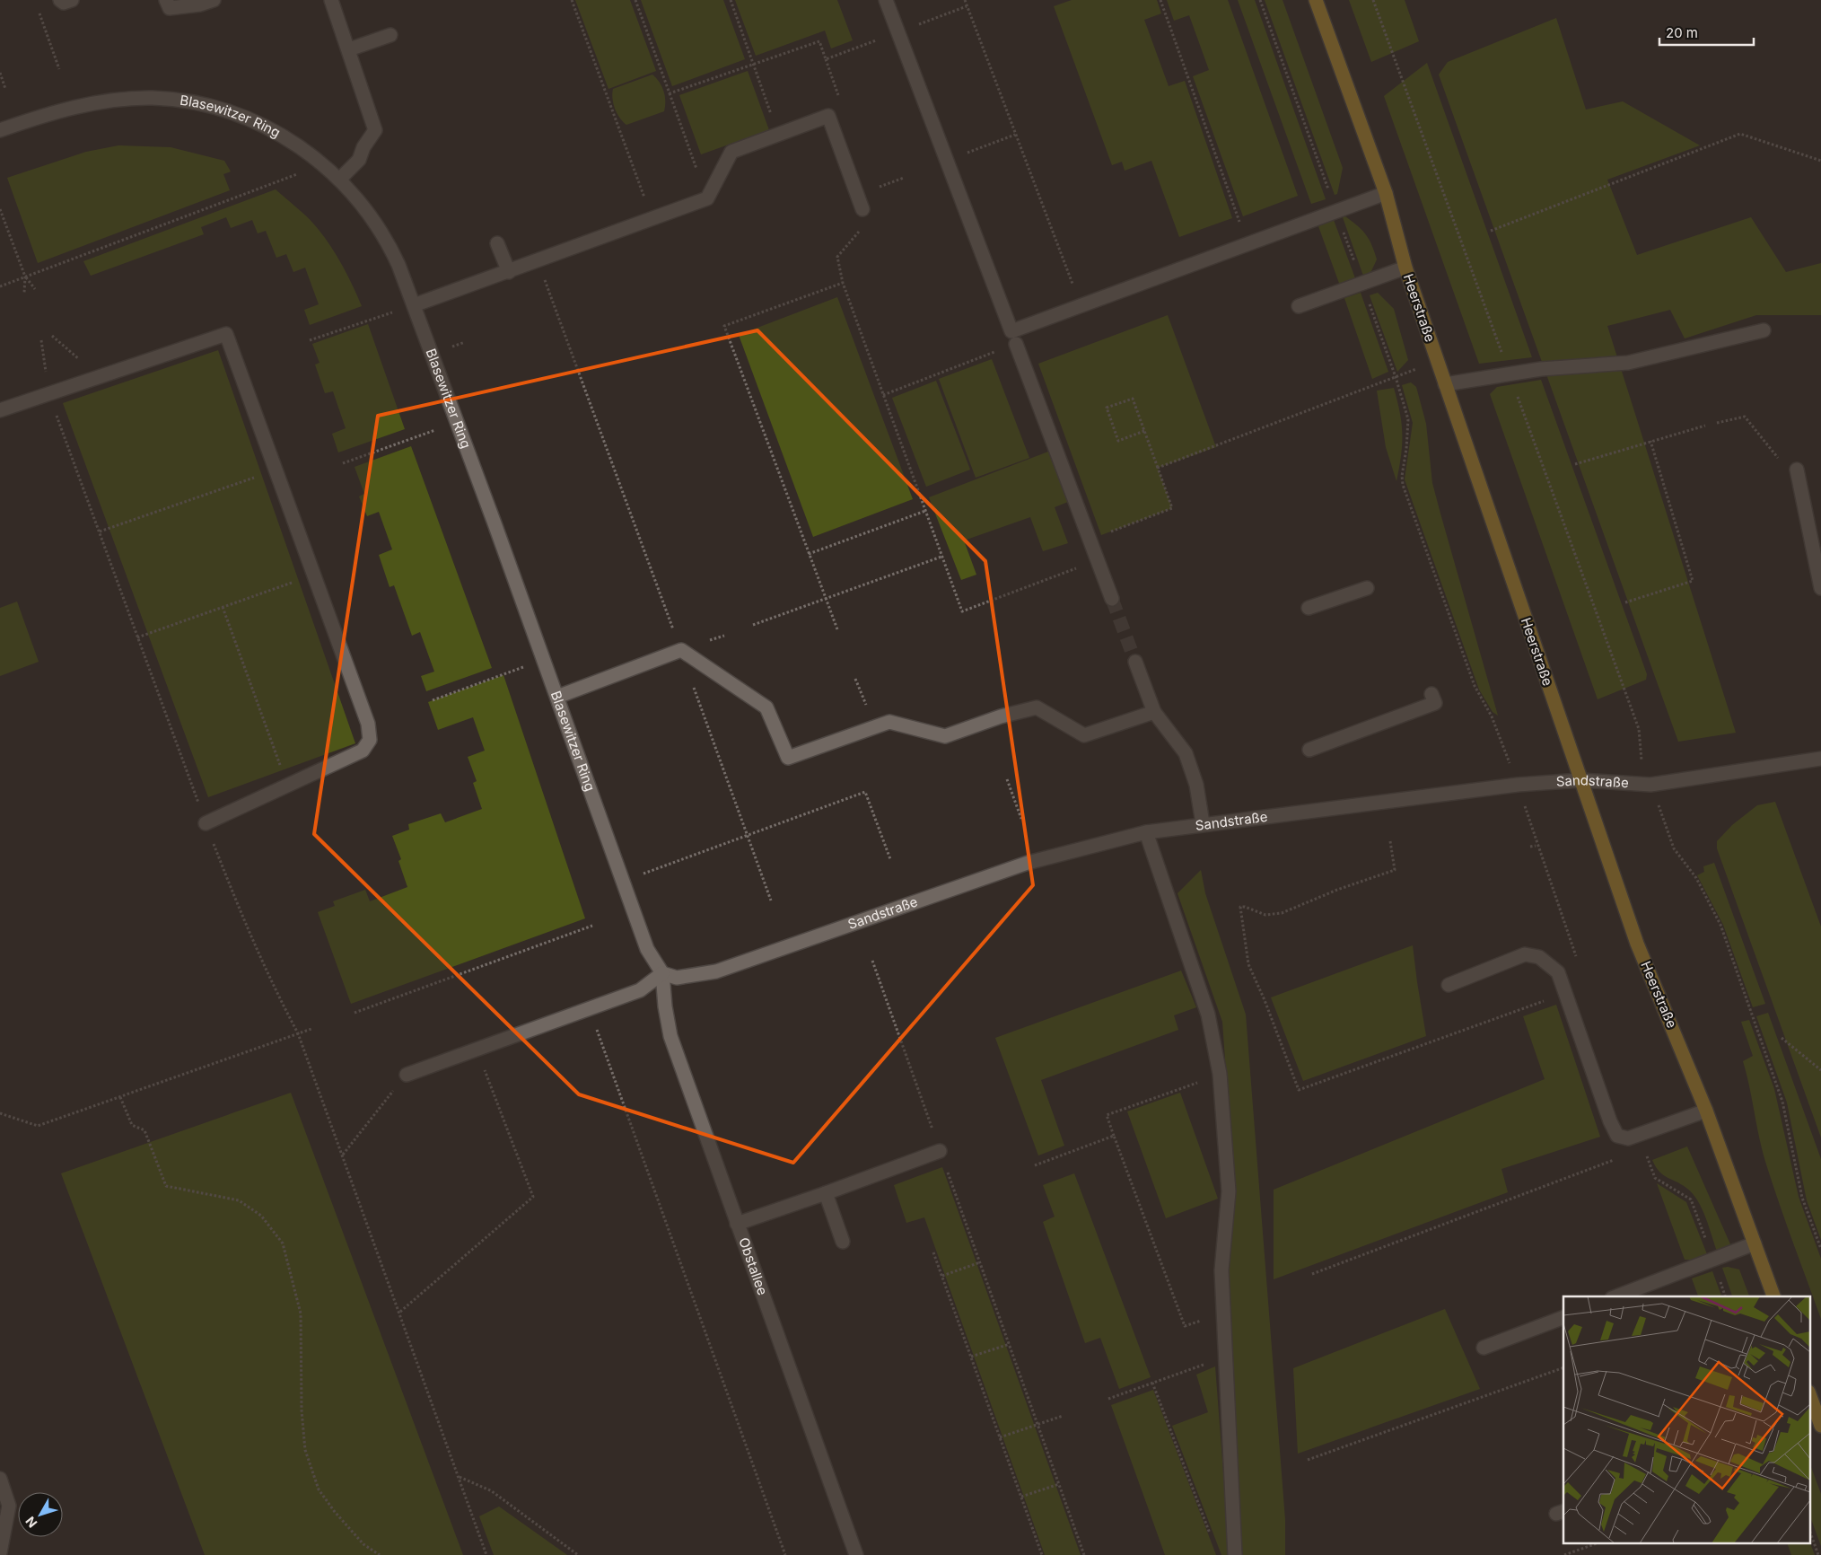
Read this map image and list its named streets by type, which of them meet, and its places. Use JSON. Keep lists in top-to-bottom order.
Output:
{
  "streets": {
    "main road": ["Heerstraße"],
    "street": ["Blasewitzer Ring", "Sandstraße", "Obstallee"]
  },
  "crossings": [
    ["Blasewitzer Ring", "Sandstraße"],
    ["Blasewitzer Ring", "Obstallee"],
    ["Heerstraße", "Sandstraße"],
    ["Sandstraße", "Obstallee"]
  ],
  "scale_bar": "20 m",
  "north": "bottom left"
}
